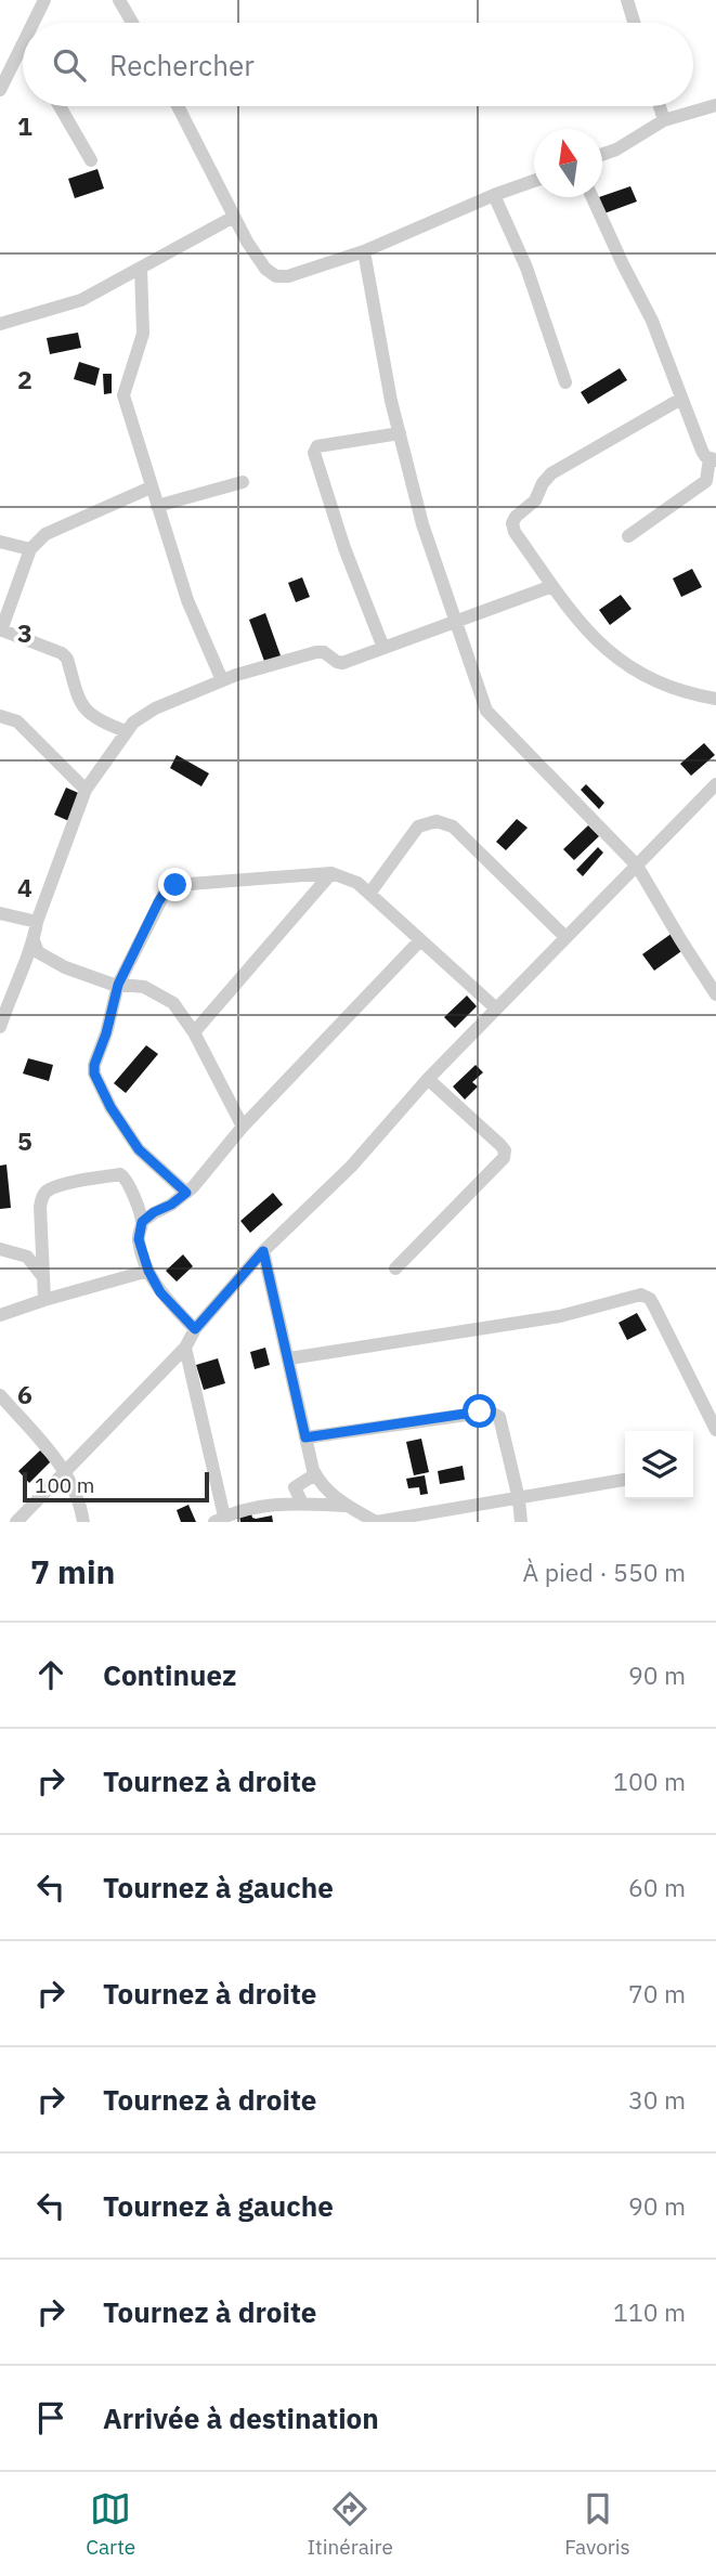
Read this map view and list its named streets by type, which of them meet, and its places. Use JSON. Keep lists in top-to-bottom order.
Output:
{
  "scale_bar": "100 m",
  "north": "top",
  "page": {
    "search": "Rechercher",
    "scale": "100 m",
    "heading": ["7 min", "À pied · 550 m"],
    "list": [
      ["Continuez", "90 m"],
      ["Tournez à droite", "100 m"],
      ["Tournez à gauche", "60 m"],
      ["Tournez à droite", "70 m"],
      ["Tournez à droite", "30 m"],
      ["Tournez à gauche", "90 m"],
      ["Tournez à droite", "110 m"],
      "Arrivée à destination"
    ],
    "nav": ["Carte", "Itinéraire", "Favoris"]
  },
  "grid": {
    "rows": [
      "1",
      "2",
      "3",
      "4",
      "5",
      "6"
    ]
  }
}
